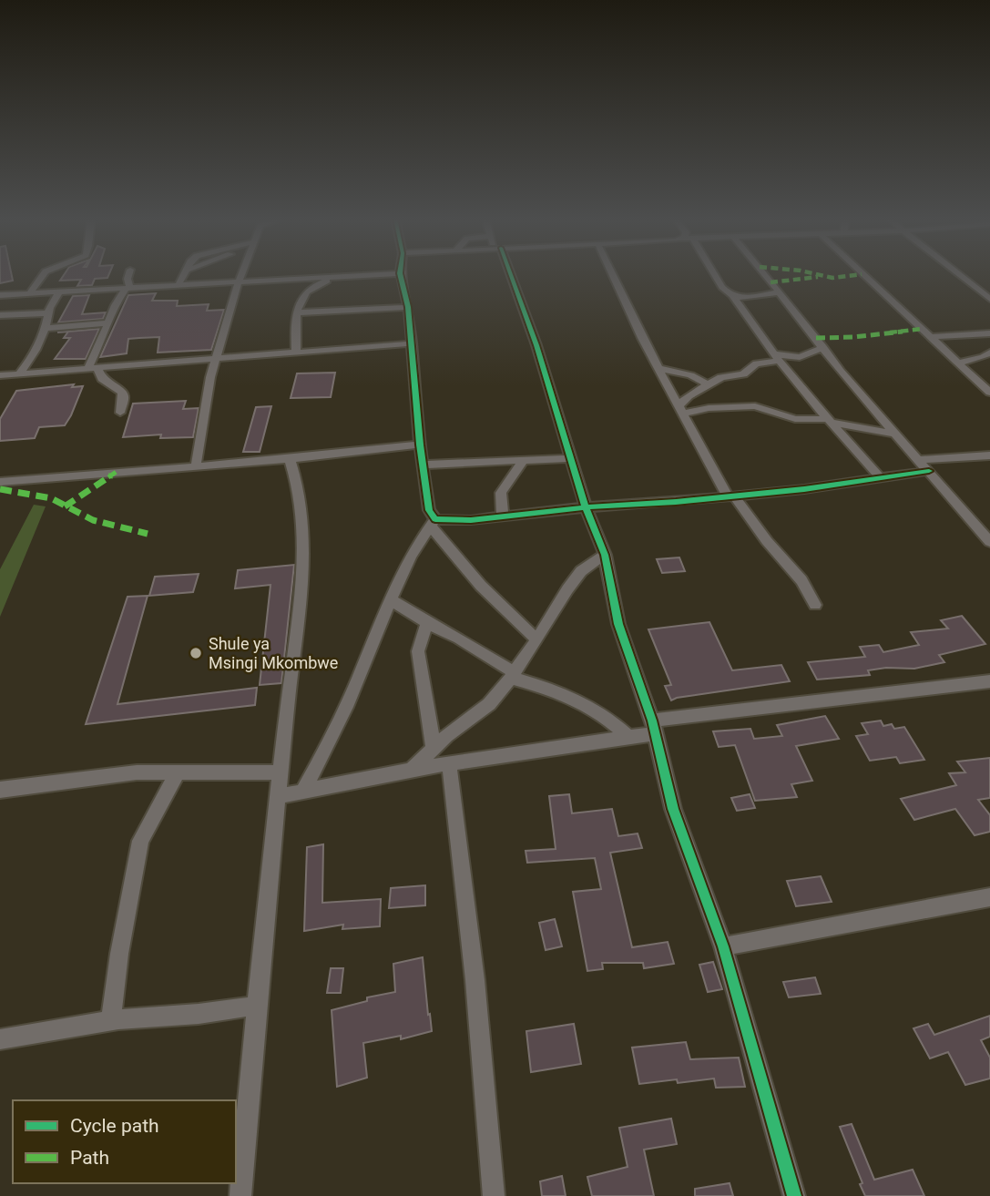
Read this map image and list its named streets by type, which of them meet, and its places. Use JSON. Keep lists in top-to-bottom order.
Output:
{
  "places": ["Shule ya Msingi Mkombwe"],
  "legend": ["Cycle path", "Path"]
}
